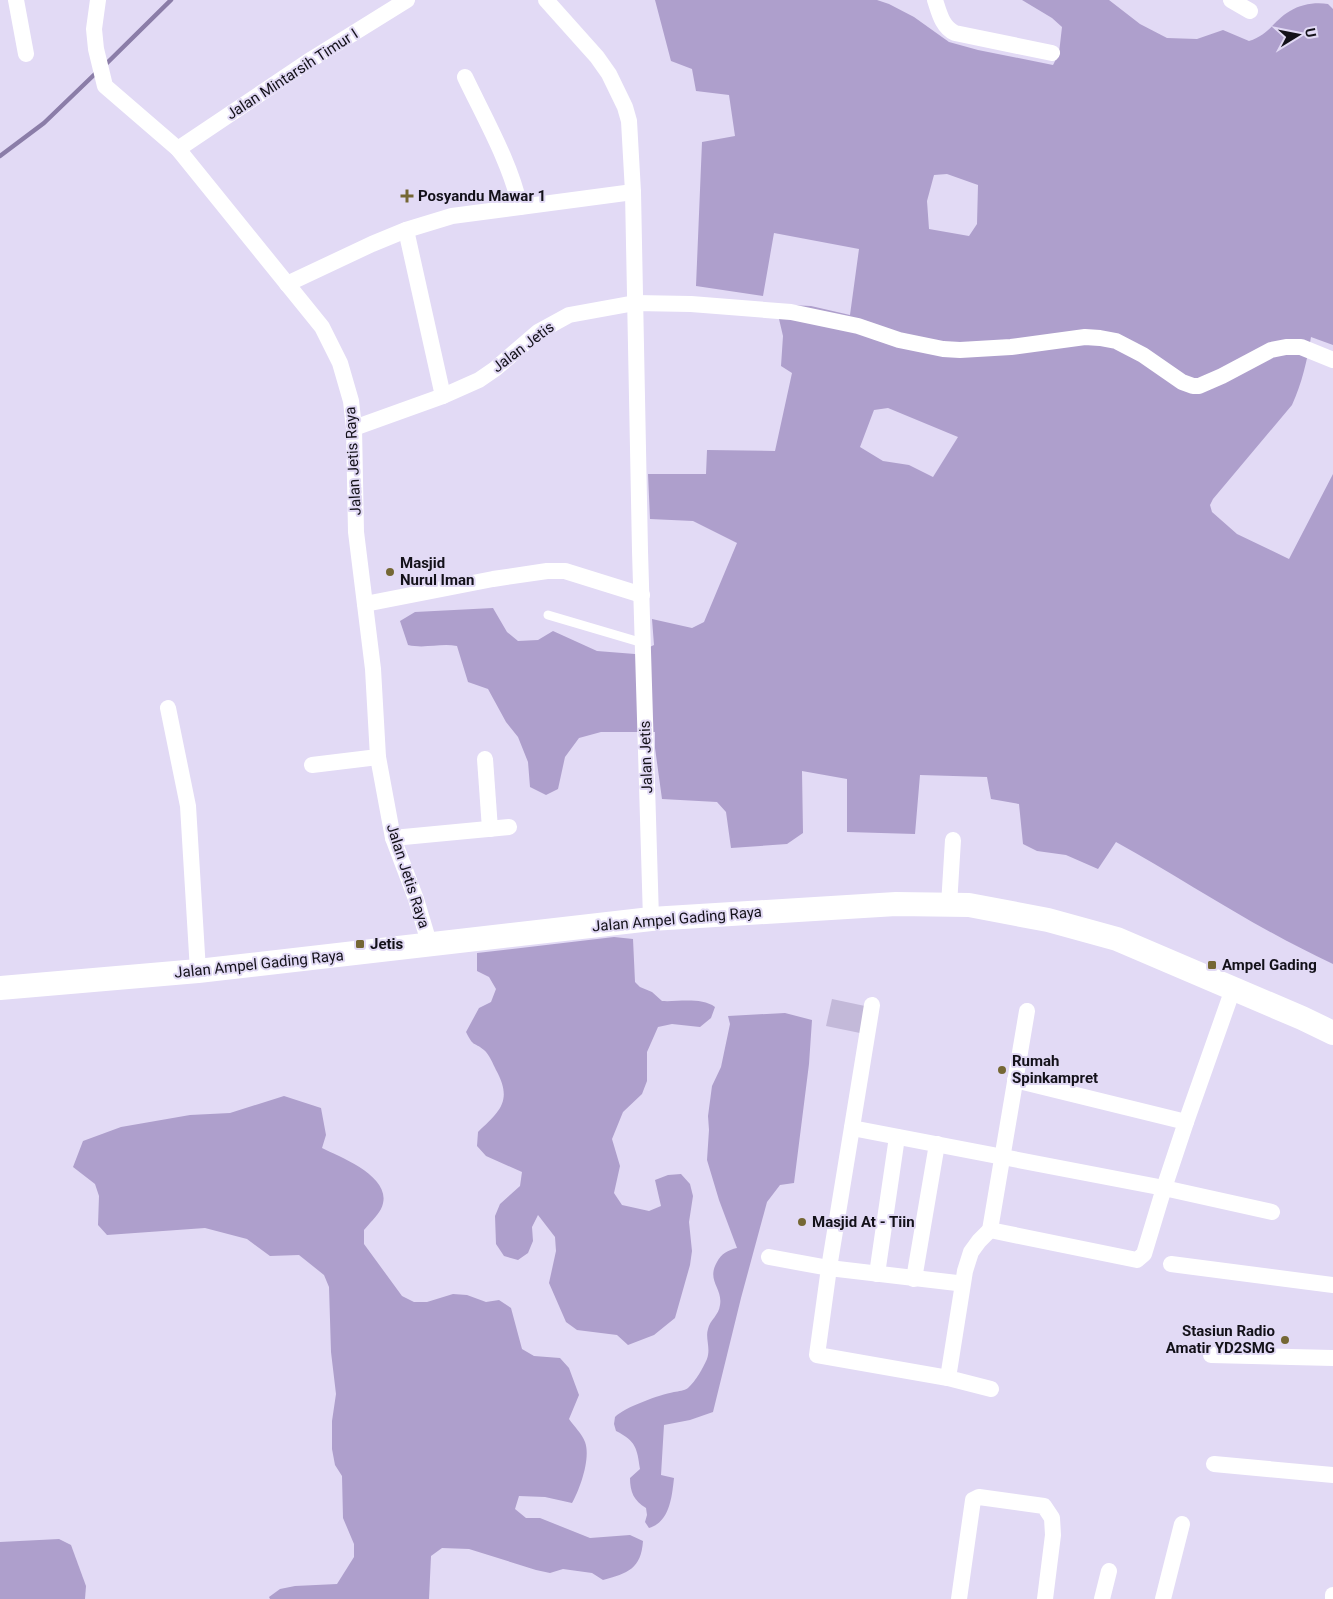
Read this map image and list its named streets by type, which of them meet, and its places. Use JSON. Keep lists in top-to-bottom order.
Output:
{
  "streets": {
    "main road": ["Jalan Ampel Gading Raya"],
    "street": ["Jalan Mintarsih Timur I", "Jalan Jetis", "Jalan Jetis Raya"]
  },
  "crossings": [
    ["Jalan Mintarsih Timur I", "Jalan Jetis Raya"],
    ["Jalan Jetis", "Jalan Jetis Raya"],
    ["Jalan Jetis", "Jalan Ampel Gading Raya"],
    ["Jalan Jetis Raya", "Jalan Ampel Gading Raya"]
  ],
  "places": {
    "health": ["Posyandu Mawar 1"],
    "other": [
      "Masjid Nurul Iman",
      "Rumah Spinkampret",
      "Masjid At - Tiin",
      "Stasiun Radio Amatir YD2SMG"
    ],
    "transit": ["Jetis", "Ampel Gading"]
  },
  "north": "right"
}
